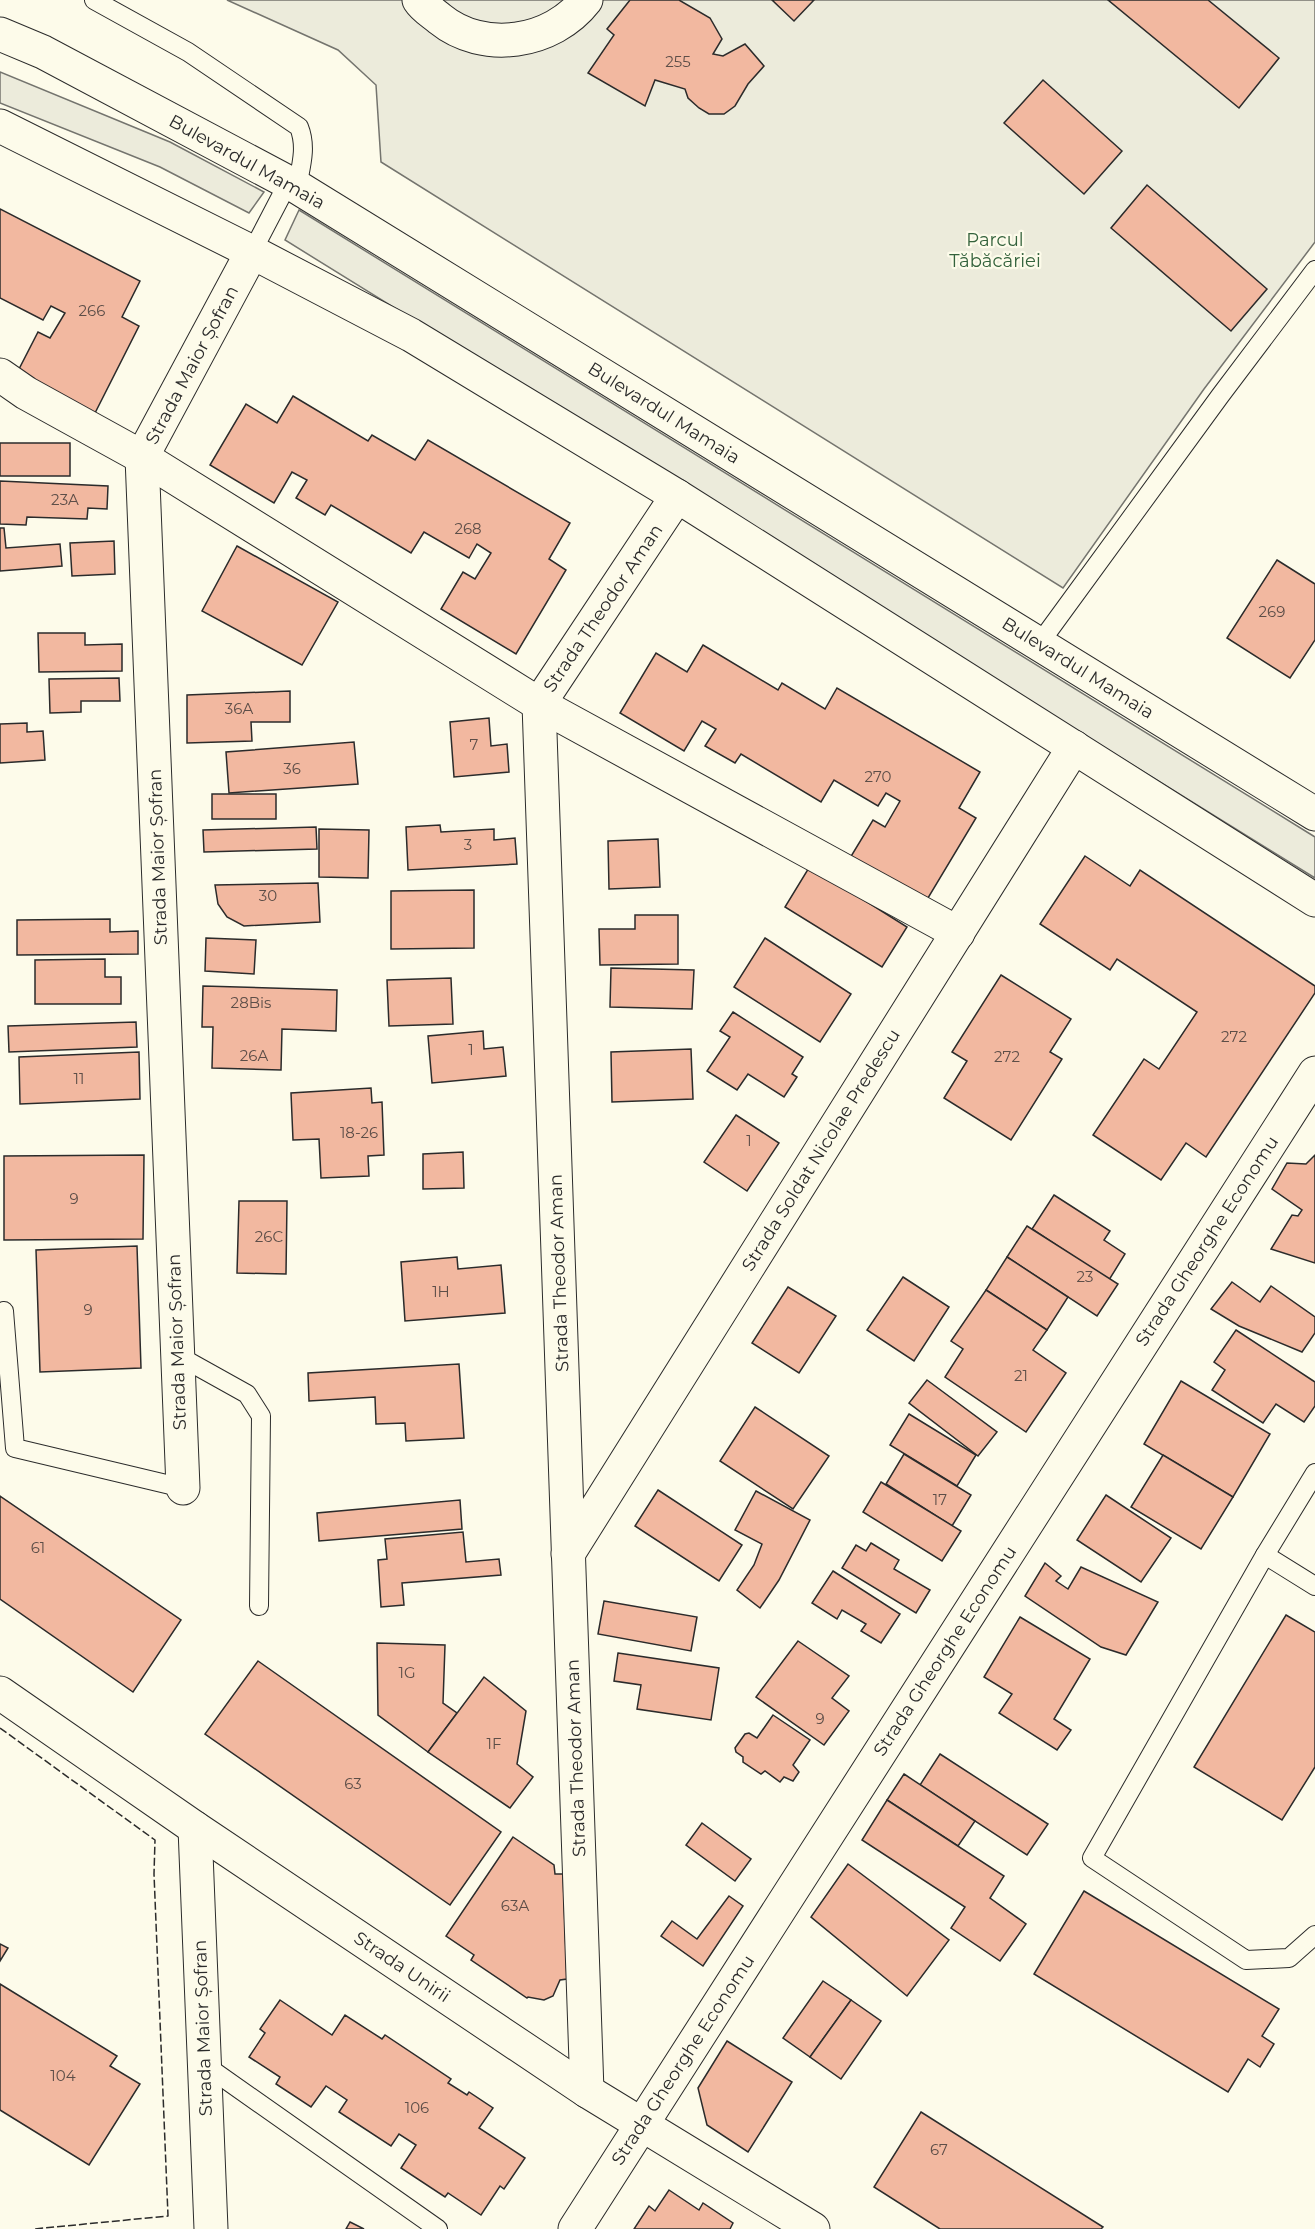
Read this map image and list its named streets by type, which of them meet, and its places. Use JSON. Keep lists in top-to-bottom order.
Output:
{
  "streets": {
    "street": [
      "Bulevardul Mamaia",
      "Strada Maior Șofran",
      "Strada Theodor Aman",
      "Strada Soldat Nicolae Predescu",
      "Strada Gheorghe Economu",
      "Strada Unirii"
    ]
  },
  "crossings": [
    ["Strada Maior Șofran", "Strada Unirii"],
    ["Strada Theodor Aman", "Strada Soldat Nicolae Predescu"],
    ["Strada Theodor Aman", "Strada Unirii"],
    ["Strada Gheorghe Economu", "Strada Unirii"]
  ],
  "parks": ["Parcul Tăbăcăriei"],
  "house_numbers": [
    "255",
    "266",
    "23A",
    "268",
    "269",
    "36A",
    "7",
    "36",
    "270",
    "3",
    "30",
    "28Bis",
    "272",
    "1",
    "26A",
    "272",
    "11",
    "18-26",
    "1",
    "9",
    "26C",
    "23",
    "1H",
    "9",
    "21",
    "17",
    "61",
    "1G",
    "9",
    "1F",
    "63",
    "63A",
    "104",
    "106",
    "67"
  ]
}
